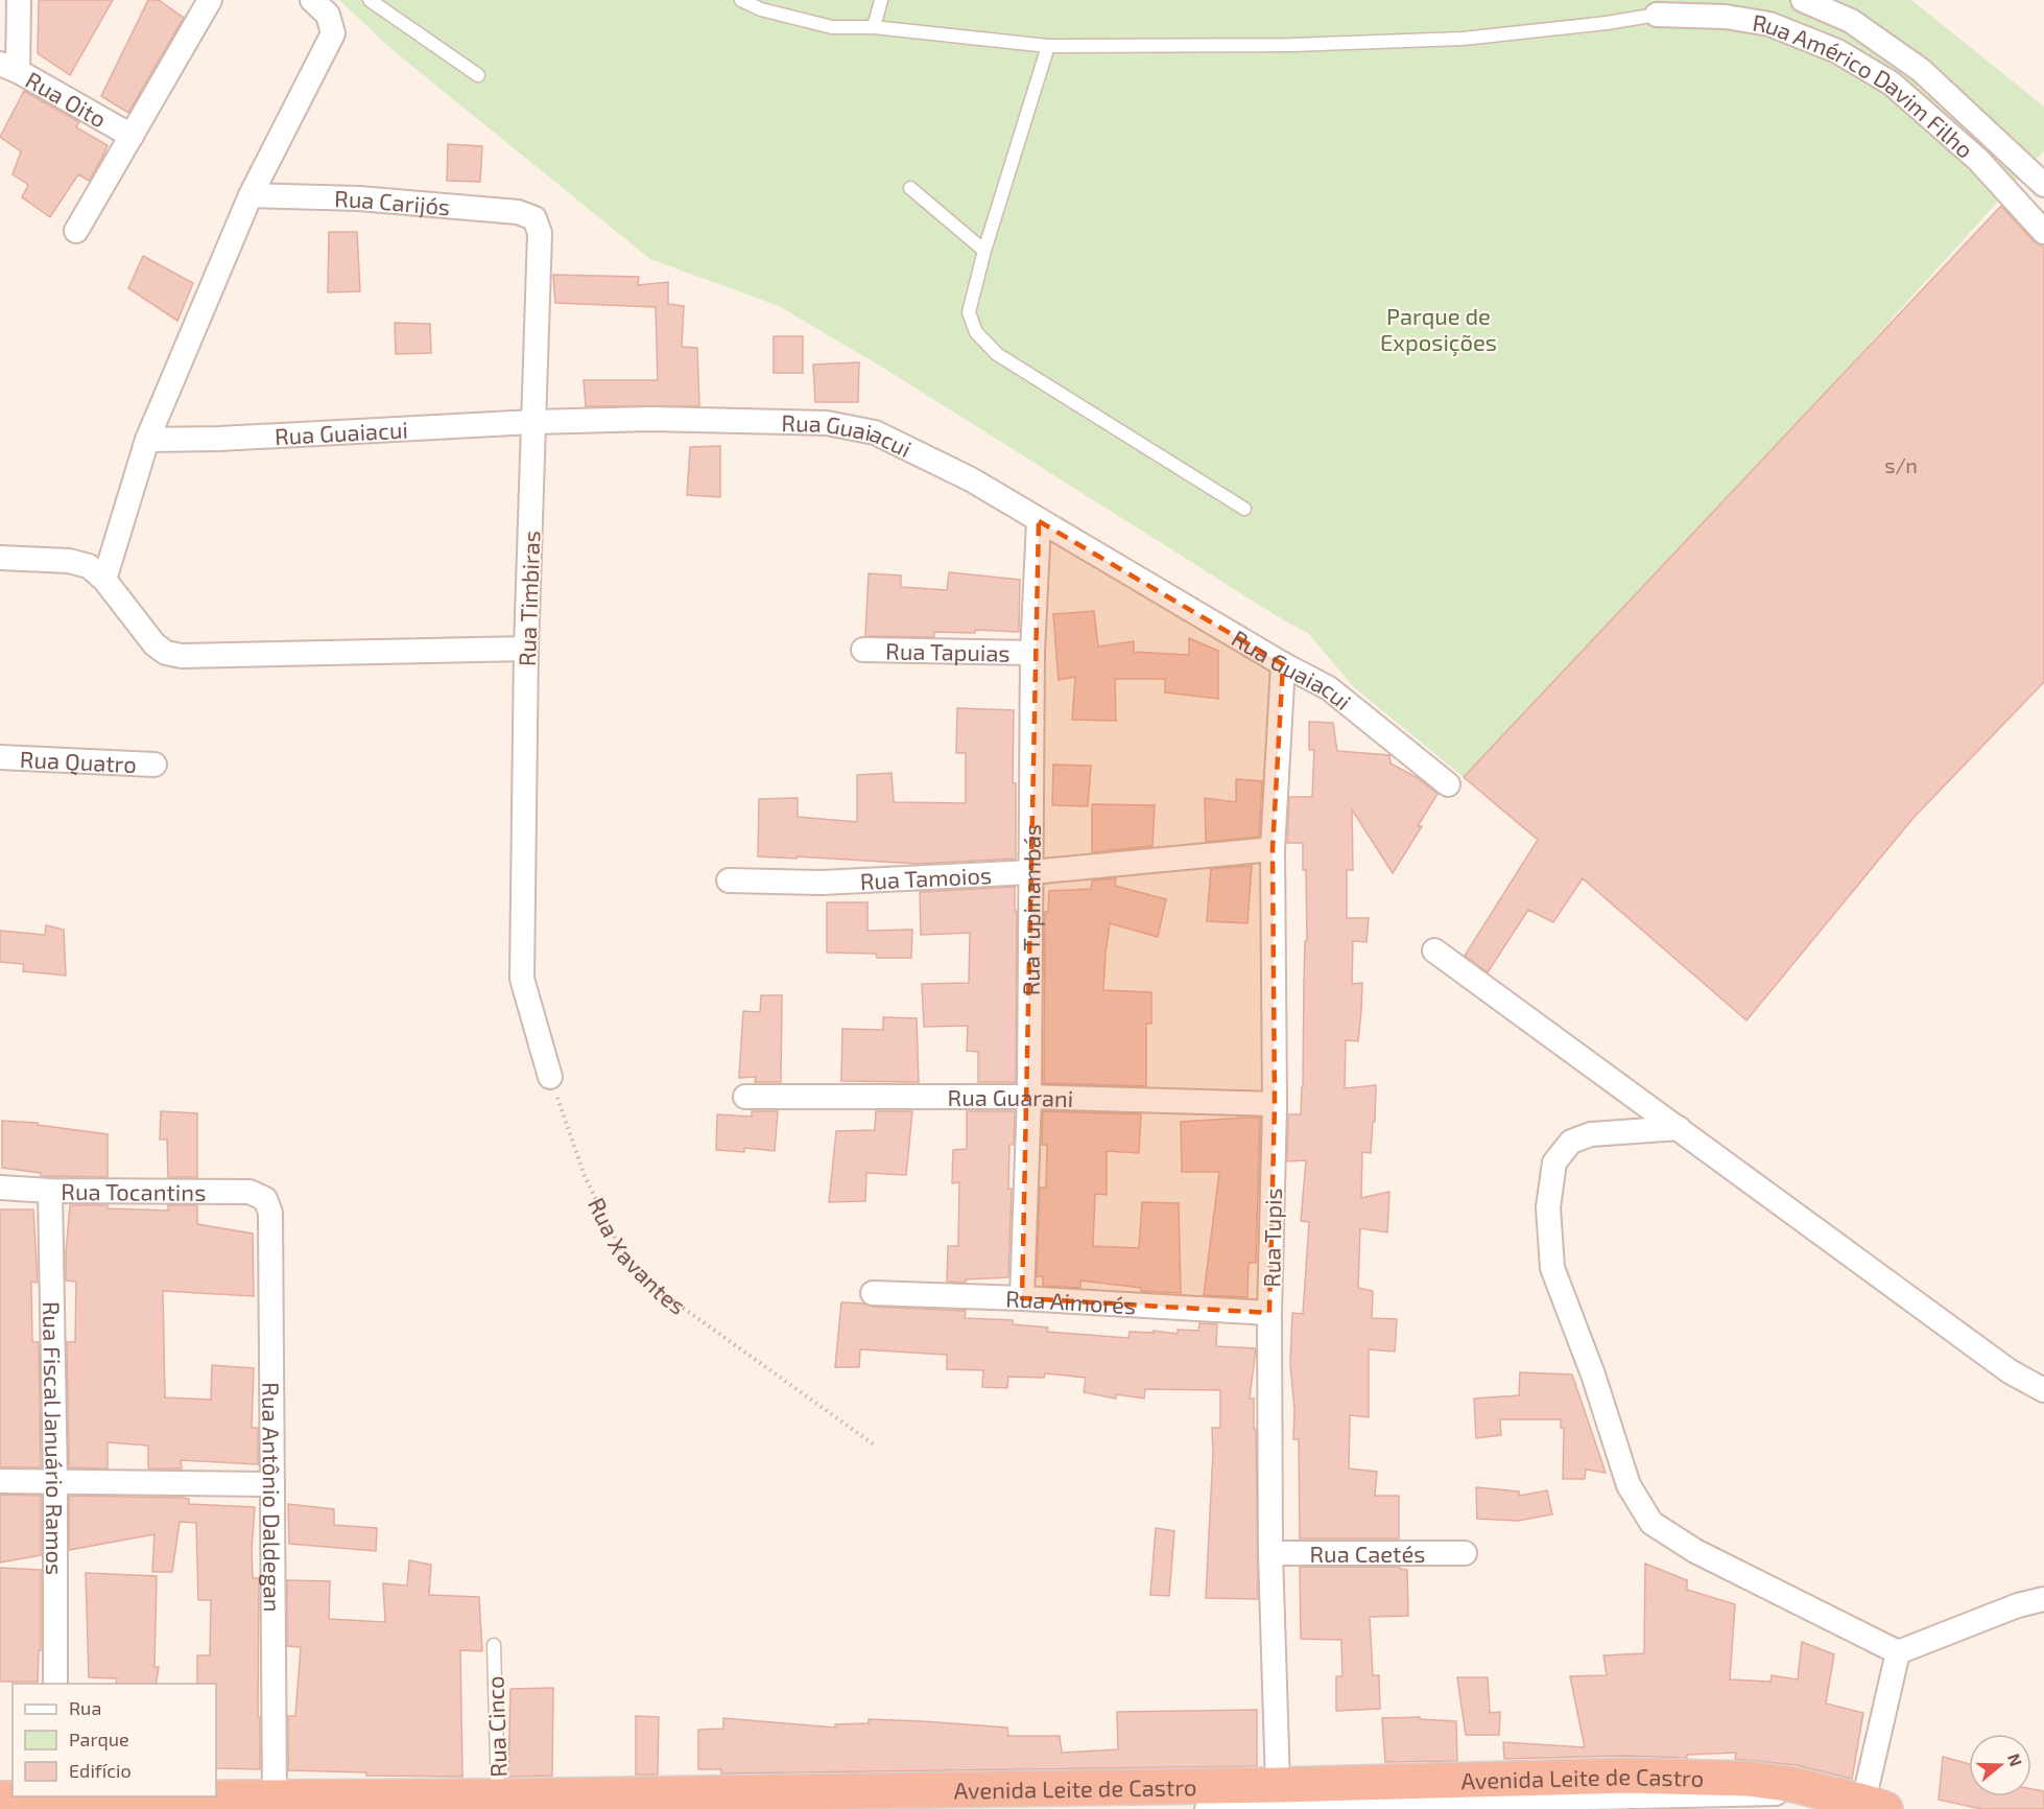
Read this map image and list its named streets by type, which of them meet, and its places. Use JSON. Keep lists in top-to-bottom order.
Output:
{
  "streets": {
    "highway": ["Avenida Leite de Castro"],
    "street": [
      "Rua Américo Davim Filho",
      "Rua Oito",
      "Rua Carijós",
      "Rua Guaiacui",
      "Rua Timbiras",
      "Rua Tapuias",
      "Rua Quatro",
      "Rua Tamoios",
      "Rua Tupinambás",
      "Rua Guarani",
      "Rua Tocantins",
      "Rua Tupis",
      "Rua Aimorés",
      "Rua Fiscal Januário Ramos",
      "Rua Antônio Daldegan",
      "Rua Caetés"
    ],
    "lane": ["Rua Cinco"],
    "path": ["Rua Xavantes"]
  },
  "crossings": [
    ["Rua Carijós", "Rua Timbiras"],
    ["Rua Guaiacui", "Rua Timbiras"],
    ["Rua Guaiacui", "Rua Tupinambás"],
    ["Rua Guaiacui", "Rua Tupis"],
    ["Rua Timbiras", "Rua Xavantes"],
    ["Rua Tapuias", "Rua Tupinambás"],
    ["Rua Tamoios", "Rua Tupinambás"],
    ["Rua Tamoios", "Rua Tupis"],
    ["Rua Tupinambás", "Rua Guarani"],
    ["Rua Tupinambás", "Rua Aimorés"],
    ["Rua Guarani", "Rua Tupis"],
    ["Rua Tocantins", "Rua Fiscal Januário Ramos"],
    ["Rua Tocantins", "Rua Antônio Daldegan"],
    ["Rua Tupis", "Rua Aimorés"],
    ["Rua Tupis", "Rua Caetés"],
    ["Rua Tupis", "Avenida Leite de Castro"],
    ["Rua Antônio Daldegan", "Avenida Leite de Castro"],
    ["Rua Cinco", "Avenida Leite de Castro"]
  ],
  "parks": ["Parque de Exposições"],
  "house_numbers": ["s/n"],
  "legend": ["Rua", "Parque", "Edifício"],
  "north": "right"
}
